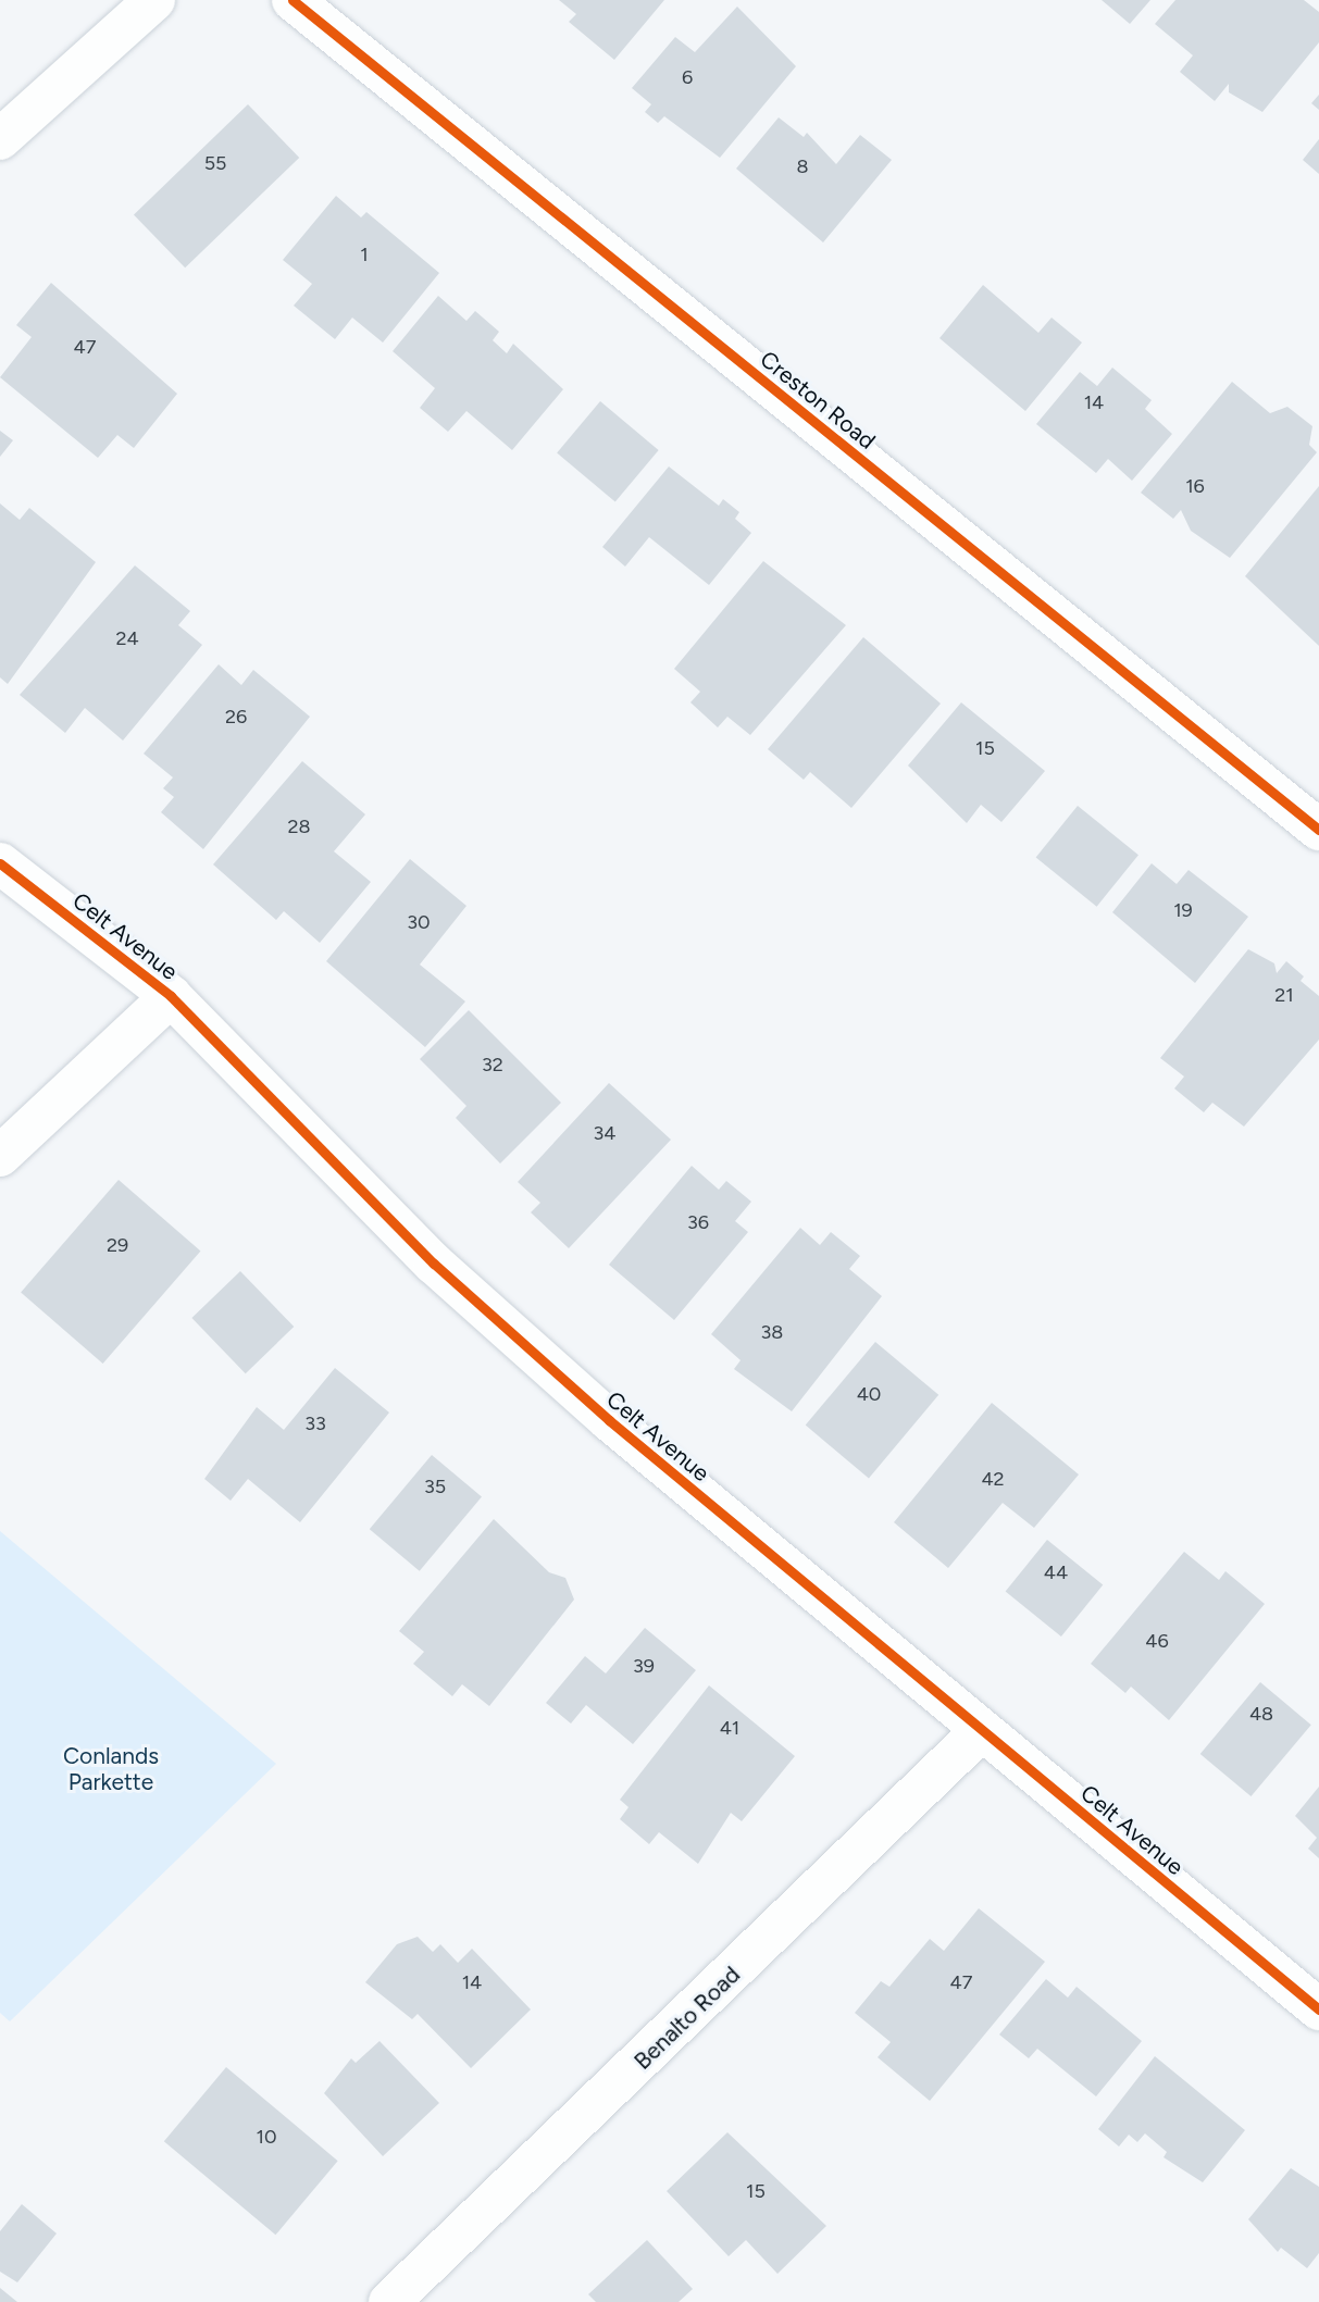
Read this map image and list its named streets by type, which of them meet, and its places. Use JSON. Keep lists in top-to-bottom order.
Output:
{
  "streets": {
    "street": ["Creston Road", "Celt Avenue", "Benalto Road"]
  },
  "crossings": [
    ["Celt Avenue", "Benalto Road"]
  ],
  "parks": ["Conlands Parkette"],
  "house_numbers": [
    "6",
    "55",
    "8",
    "1",
    "47",
    "14",
    "16",
    "24",
    "26",
    "15",
    "28",
    "19",
    "30",
    "21",
    "32",
    "34",
    "36",
    "29",
    "38",
    "40",
    "33",
    "42",
    "35",
    "44",
    "46",
    "39",
    "48",
    "41",
    "14",
    "47",
    "10",
    "15"
  ]
}
